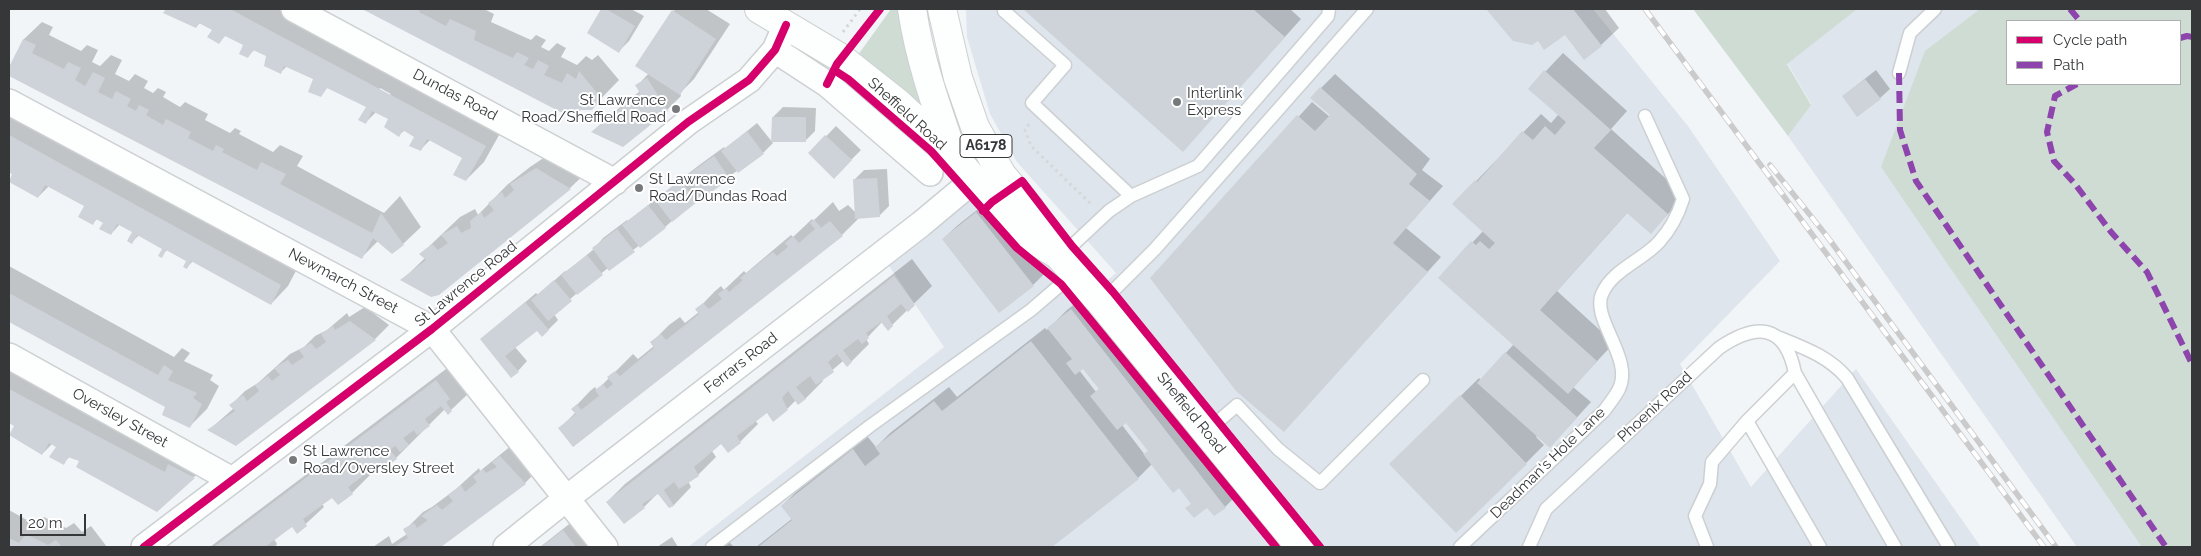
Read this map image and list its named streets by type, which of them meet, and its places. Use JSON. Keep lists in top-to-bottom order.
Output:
{
  "streets": {
    "main road": ["Sheffield Road", "A6178"],
    "street": [
      "Dundas Road",
      "Newmarch Street",
      "St Lawrence Road",
      "Ferrars Road",
      "Oversley Street"
    ],
    "lane": ["Phoenix Road", "Deadman's Hole Lane"]
  },
  "crossings": [
    ["Dundas Road", "St Lawrence Road"],
    ["Sheffield Road", "St Lawrence Road"],
    ["Sheffield Road", "Ferrars Road"],
    ["Newmarch Street", "St Lawrence Road"],
    ["Newmarch Street", "Ferrars Road"],
    ["St Lawrence Road", "Oversley Street"]
  ],
  "places": [
    "Interlink Express",
    "St Lawrence Road/Sheffield Road",
    "St Lawrence Road/Dundas Road",
    "St Lawrence Road/Oversley Street"
  ],
  "legend": ["Cycle path", "Path"],
  "scale_bar": "20 m"
}
